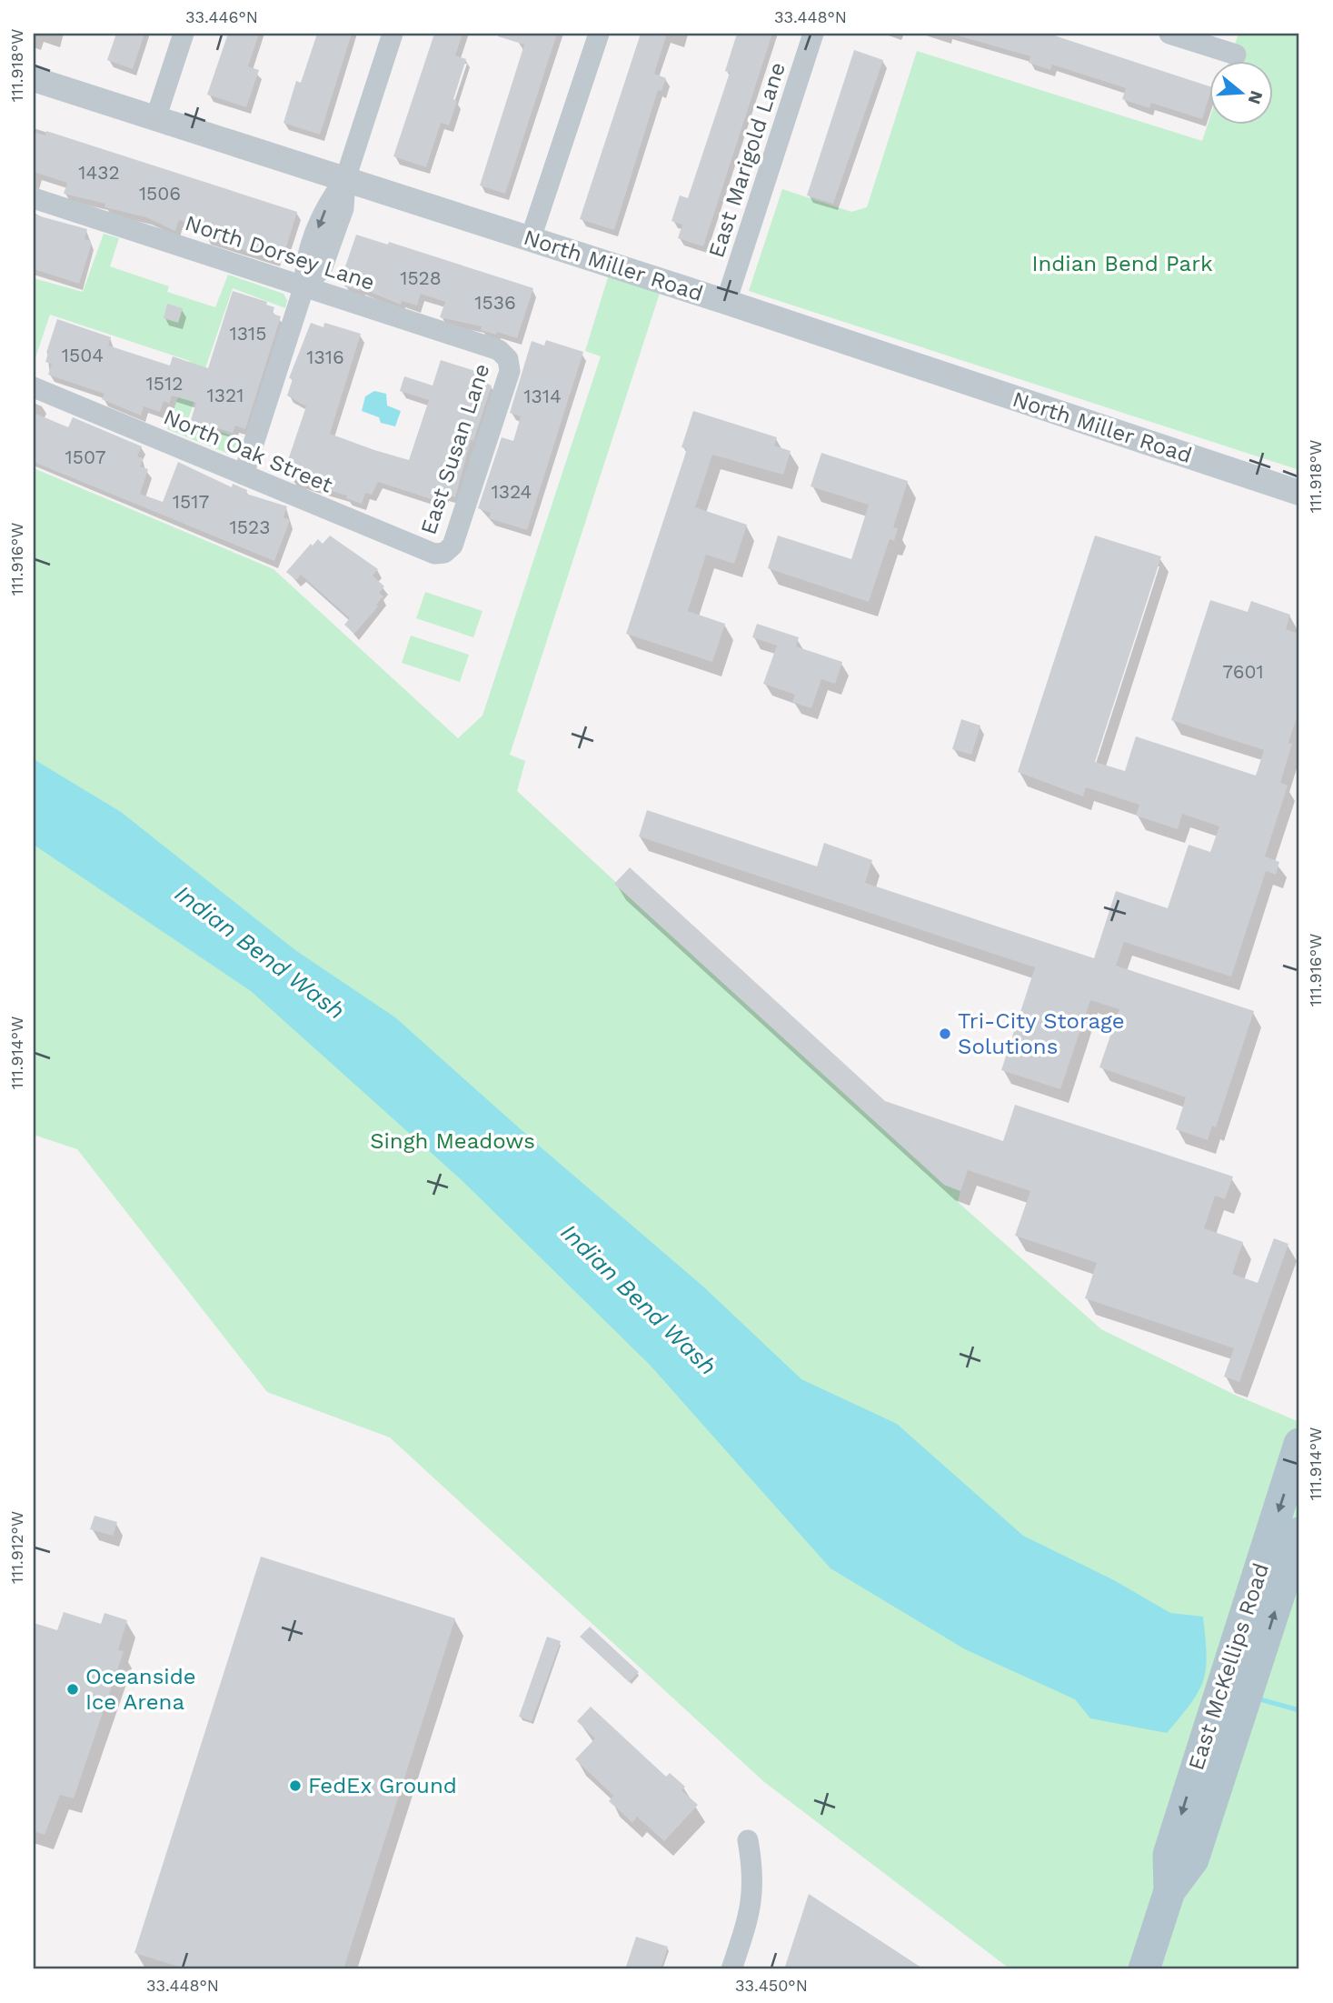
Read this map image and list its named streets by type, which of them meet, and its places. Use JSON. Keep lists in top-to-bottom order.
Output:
{
  "streets": {
    "main road": ["East McKellips Road"],
    "street": [
      "East Marigold Lane",
      "North Dorsey Lane",
      "North Miller Road",
      "East Susan Lane",
      "North Oak Street"
    ]
  },
  "crossings": [
    ["East Marigold Lane", "North Miller Road"],
    ["North Dorsey Lane", "East Susan Lane"],
    ["East Susan Lane", "North Oak Street"]
  ],
  "water": ["Indian Bend Wash"],
  "parks": ["Indian Bend Park", "Singh Meadows"],
  "places": ["Tri-City Storage Solutions", "Oceanside Ice Arena", "FedEx Ground"],
  "house_numbers": [
    "1432",
    "1506",
    "1528",
    "1536",
    "1315",
    "1504",
    "1316",
    "1512",
    "1321",
    "1314",
    "1507",
    "1324",
    "1517",
    "1523",
    "7601"
  ],
  "north": "right",
  "coordinates": [
    "33.446°N",
    "33.448°N",
    "111.918°W",
    "111.916°W",
    "111.914°W",
    "111.912°W",
    "33.450°N"
  ]
}
